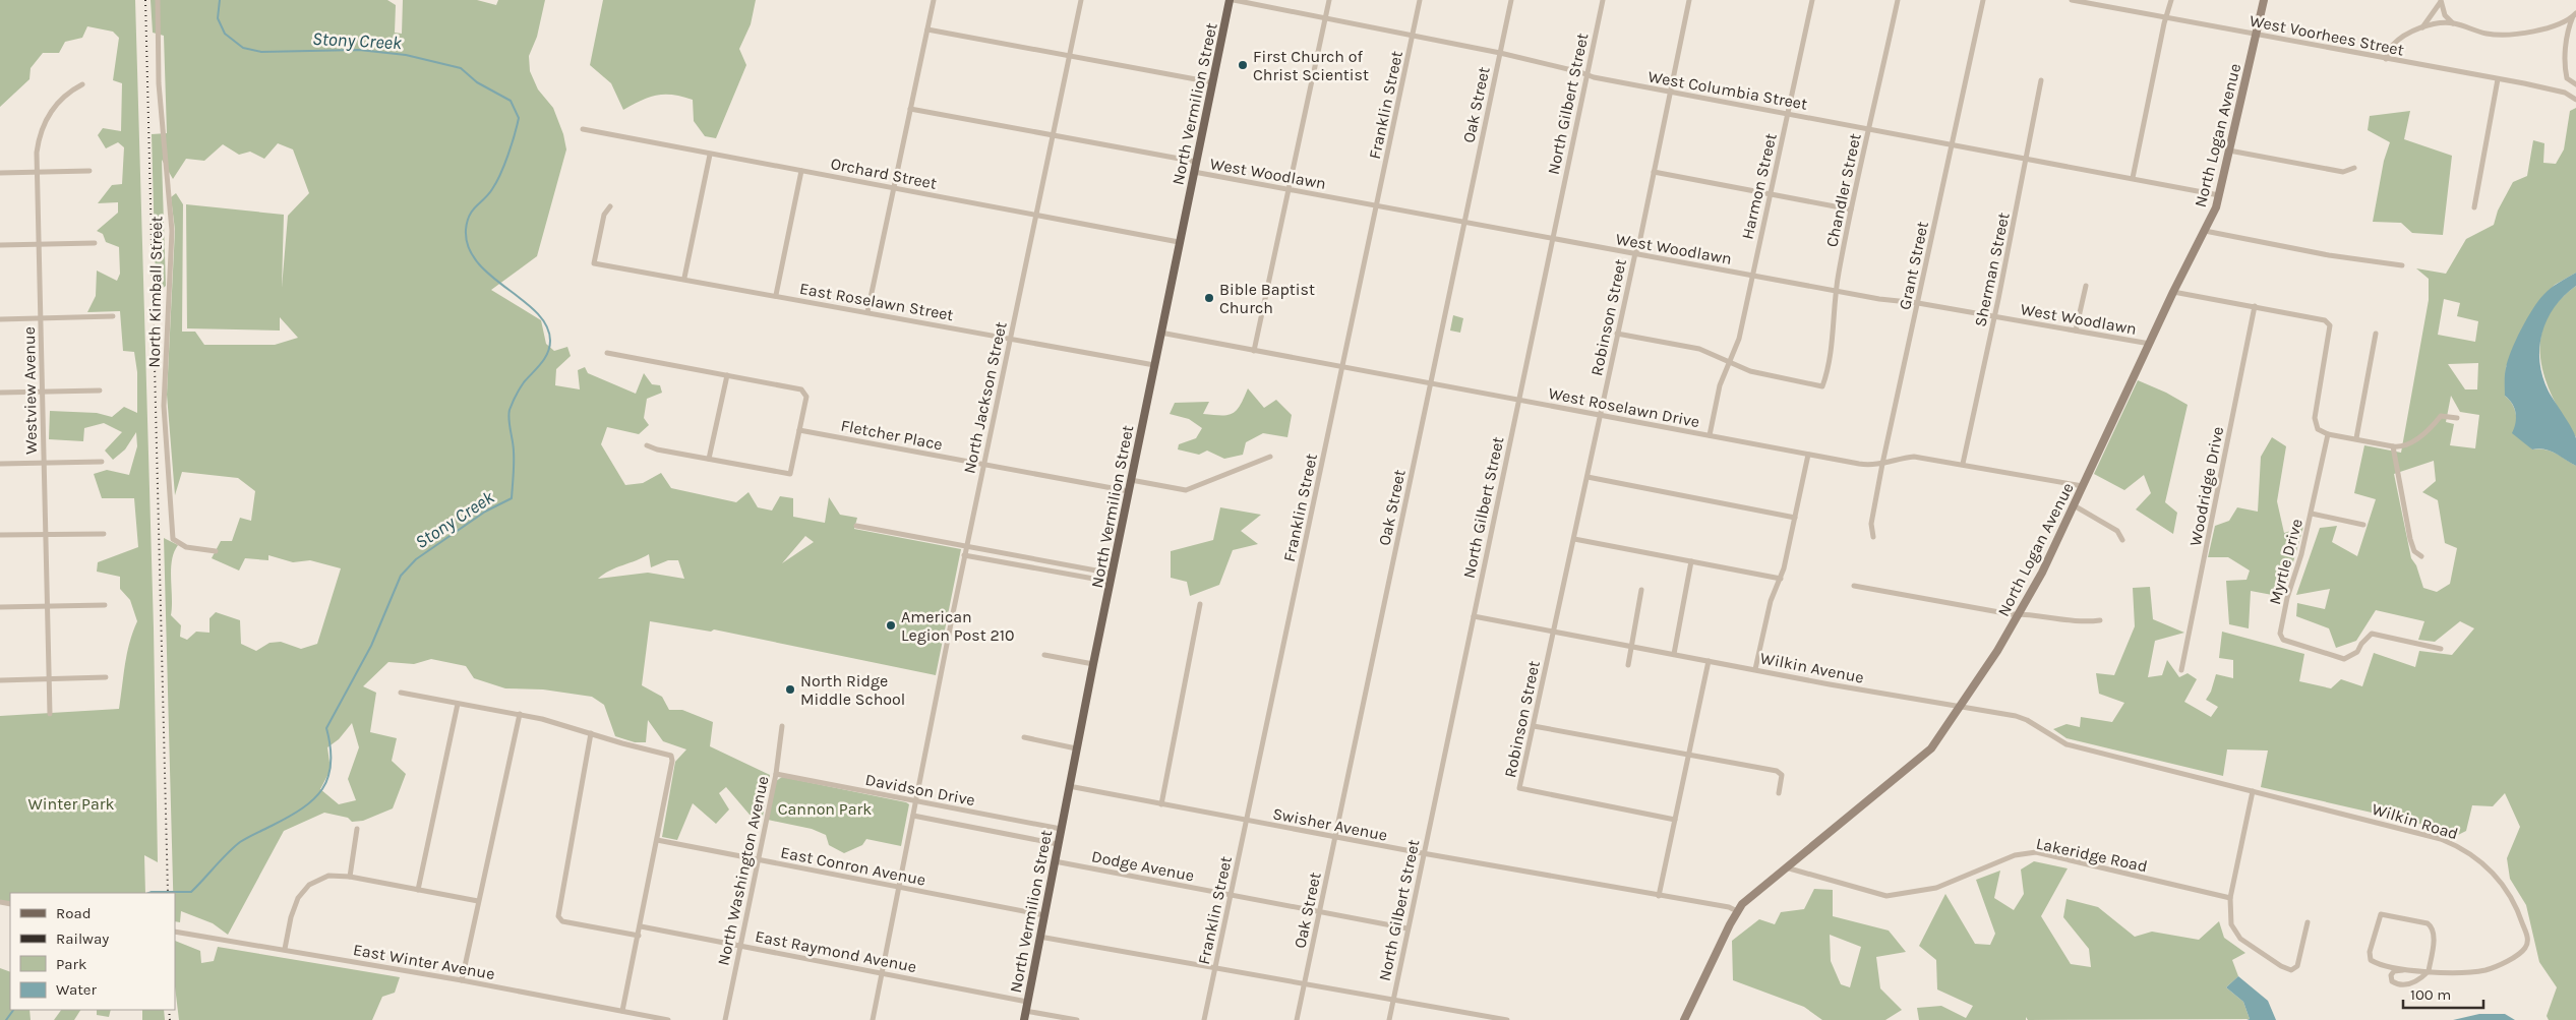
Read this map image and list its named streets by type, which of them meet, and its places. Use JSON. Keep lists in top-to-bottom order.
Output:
{
  "streets": {
    "main road": ["North Vermilion Street"],
    "street": [
      "West Voorhees Street",
      "West Columbia Street",
      "North Gilbert Street",
      "Franklin Street",
      "Oak Street",
      "North Logan Avenue",
      "Orchard Street",
      "West Woodlawn",
      "Harmon Street",
      "Chandler Street",
      "Grant Street",
      "Sherman Street",
      "North Kimball Street",
      "East Roselawn Street",
      "Robinson Street",
      "Westview Avenue",
      "North Jackson Street",
      "West Roselawn Drive",
      "Fletcher Place",
      "Woodridge Drive",
      "Myrtle Drive",
      "Wilkin Avenue",
      "Davidson Drive",
      "Wilkin Road",
      "Swisher Avenue",
      "Lakeridge Road",
      "East Conron Avenue",
      "Dodge Avenue",
      "North Washington Avenue",
      "East Raymond Avenue",
      "East Winter Avenue"
    ]
  },
  "crossings": [
    ["West Voorhees Street", "North Logan Avenue"],
    ["West Columbia Street", "North Gilbert Street"],
    ["West Columbia Street", "Franklin Street"],
    ["West Columbia Street", "Oak Street"],
    ["West Columbia Street", "North Logan Avenue"],
    ["West Columbia Street", "Harmon Street"],
    ["West Columbia Street", "Chandler Street"],
    ["West Columbia Street", "Grant Street"],
    ["West Columbia Street", "Sherman Street"],
    ["West Columbia Street", "Robinson Street"],
    ["North Vermilion Street", "Orchard Street"],
    ["North Vermilion Street", "West Woodlawn"],
    ["North Vermilion Street", "East Roselawn Street"],
    ["North Vermilion Street", "West Roselawn Drive"],
    ["North Vermilion Street", "Fletcher Place"],
    ["North Vermilion Street", "Davidson Drive"],
    ["North Vermilion Street", "Swisher Avenue"],
    ["North Vermilion Street", "East Conron Avenue"],
    ["North Vermilion Street", "Dodge Avenue"],
    ["North Vermilion Street", "East Raymond Avenue"],
    ["North Gilbert Street", "West Woodlawn"],
    ["North Gilbert Street", "West Roselawn Drive"],
    ["North Gilbert Street", "Wilkin Avenue"],
    ["North Gilbert Street", "Swisher Avenue"],
    ["North Gilbert Street", "Dodge Avenue"],
    ["Franklin Street", "West Woodlawn"],
    ["Franklin Street", "West Roselawn Drive"],
    ["Franklin Street", "Swisher Avenue"],
    ["Franklin Street", "Dodge Avenue"],
    ["Oak Street", "West Woodlawn"],
    ["Oak Street", "West Roselawn Drive"],
    ["Oak Street", "Swisher Avenue"],
    ["Oak Street", "Dodge Avenue"],
    ["North Logan Avenue", "West Woodlawn"],
    ["North Logan Avenue", "West Roselawn Drive"],
    ["North Logan Avenue", "Wilkin Avenue"],
    ["North Logan Avenue", "Swisher Avenue"],
    ["North Logan Avenue", "Lakeridge Road"],
    ["Orchard Street", "North Jackson Street"],
    ["West Woodlawn", "Harmon Street"],
    ["West Woodlawn", "Chandler Street"],
    ["West Woodlawn", "Grant Street"],
    ["West Woodlawn", "Sherman Street"],
    ["West Woodlawn", "Robinson Street"],
    ["Harmon Street", "Chandler Street"],
    ["Harmon Street", "West Roselawn Drive"],
    ["Grant Street", "West Roselawn Drive"],
    ["Sherman Street", "West Roselawn Drive"],
    ["East Roselawn Street", "North Jackson Street"],
    ["Robinson Street", "West Roselawn Drive"],
    ["Robinson Street", "Wilkin Avenue"],
    ["North Jackson Street", "Fletcher Place"],
    ["North Jackson Street", "Davidson Drive"],
    ["North Jackson Street", "East Conron Avenue"],
    ["North Jackson Street", "East Raymond Avenue"],
    ["Wilkin Avenue", "Wilkin Road"],
    ["Davidson Drive", "North Washington Avenue"],
    ["East Conron Avenue", "North Washington Avenue"],
    ["North Washington Avenue", "East Raymond Avenue"]
  ],
  "water": ["Stony Creek"],
  "parks": ["Winter Park", "Cannon Park"],
  "places": [
    "First Church of Christ Scientist",
    "Bible Baptist Church",
    "American Legion Post 210",
    "North Ridge Middle School"
  ],
  "legend": [
    "Road",
    "Railway",
    "Park",
    "Water"
  ],
  "scale_bar": "100 m"
}
